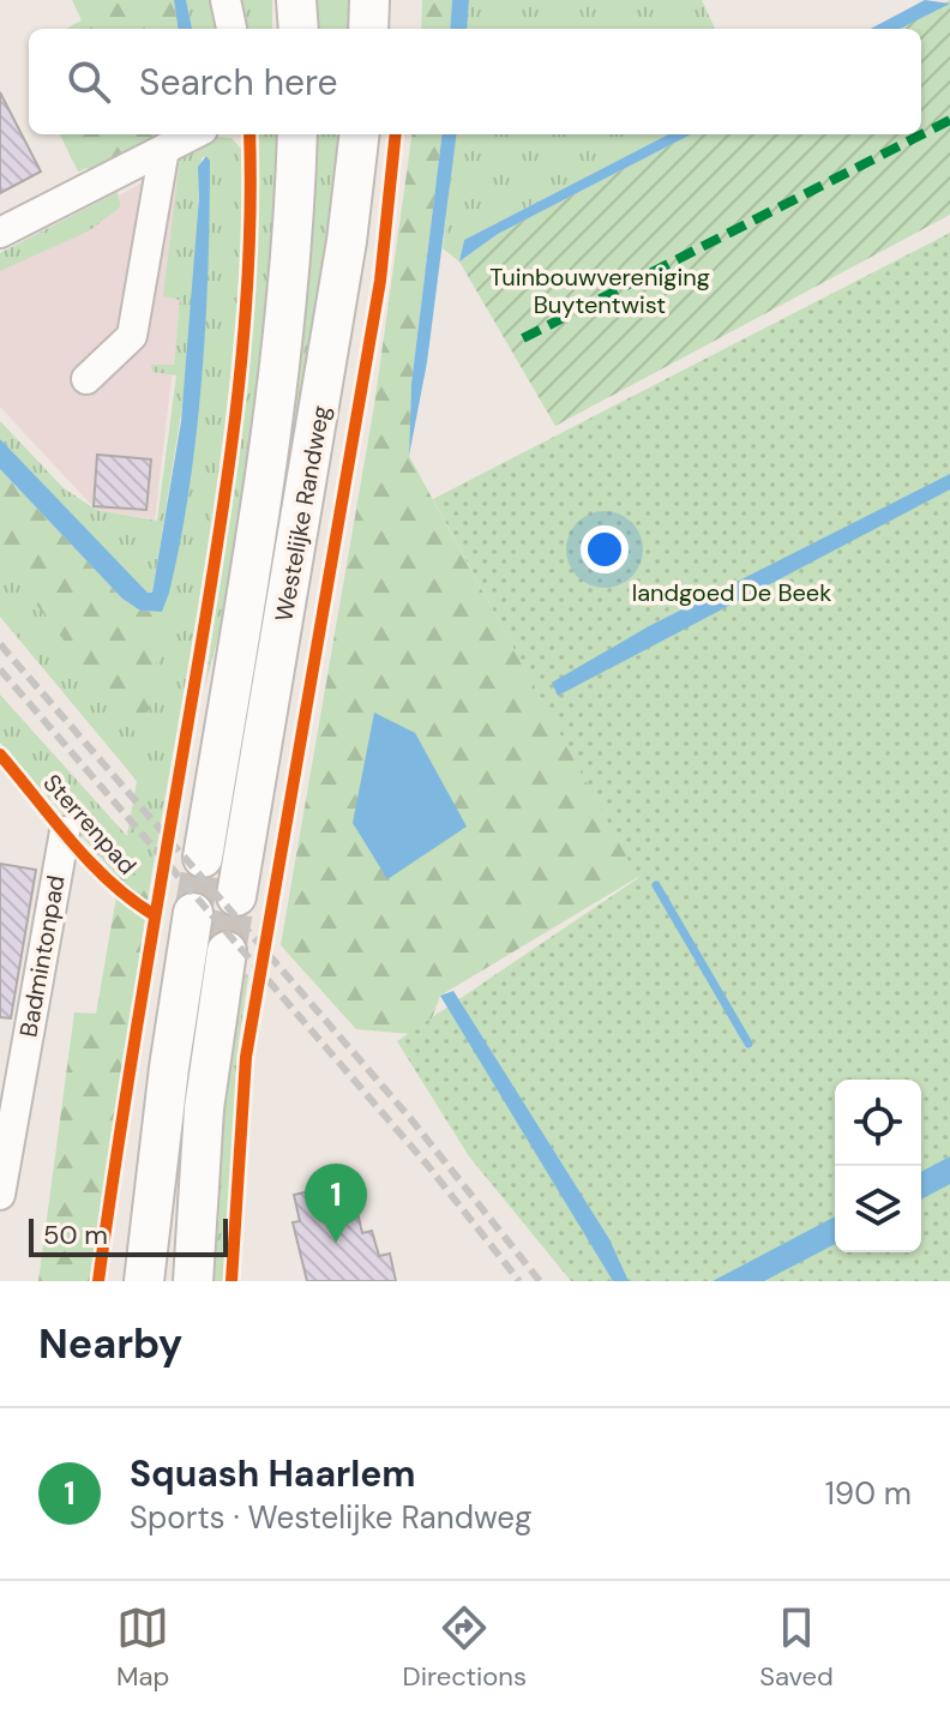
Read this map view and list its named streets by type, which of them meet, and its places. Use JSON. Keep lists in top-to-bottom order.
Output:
{
  "streets": {
    "main road": ["Westelijke Randweg"],
    "street": ["Badmintonpad"],
    "cycle path": ["Sterrenpad"]
  },
  "parks": ["Tuinbouwvereniging Buytentwist", "landgoed De Beek"],
  "scale_bar": "50 m",
  "page": {
    "search": "Search here",
    "pins": "1",
    "scale": "50 m",
    "heading": "Nearby",
    "list": [
      {
        "mark": "1",
        "name": "Squash Haarlem",
        "note": "Sports · Westelijke Randweg",
        "value": "190 m"
      }
    ],
    "nav": ["Map", "Directions", "Saved"]
  }
}
